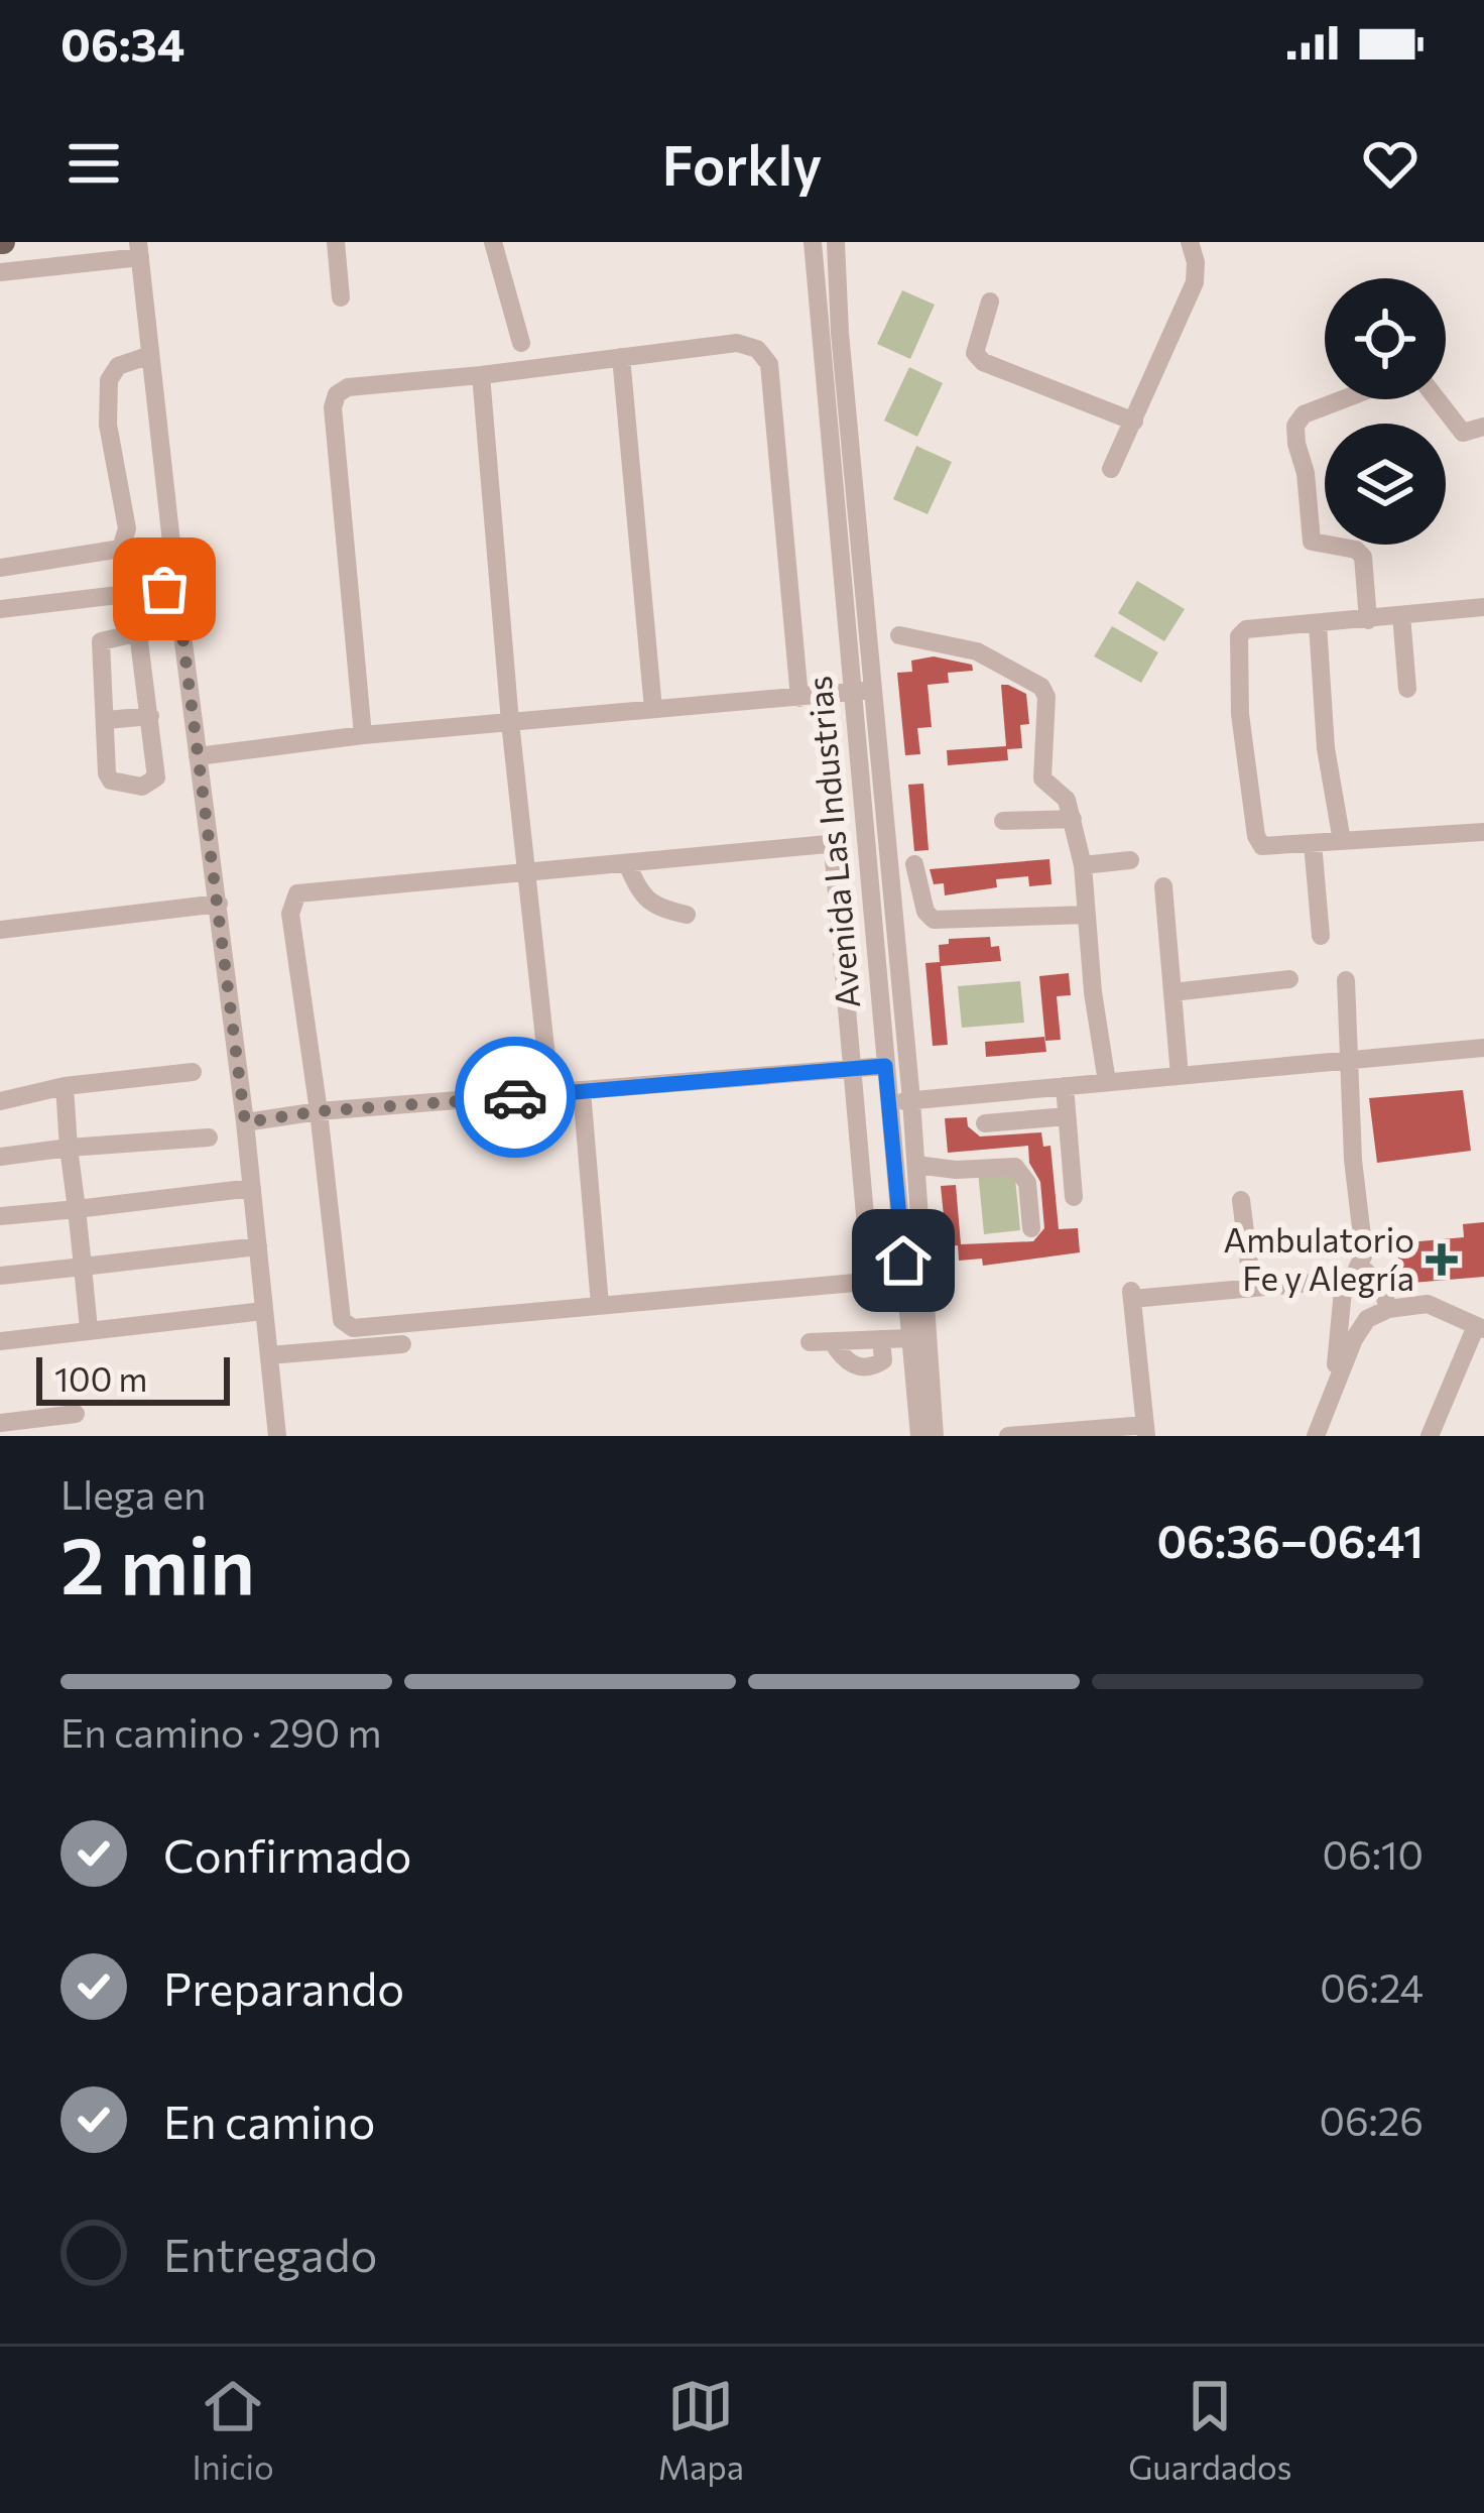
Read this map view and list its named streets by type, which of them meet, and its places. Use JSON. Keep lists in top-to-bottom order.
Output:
{
  "streets": {
    "street": ["Avenida Las Industrias"]
  },
  "places": {
    "health": ["Ambulatorio Fe y Alegría"]
  },
  "scale_bar": "100 m",
  "page": {
    "status": "06:34",
    "header": "Forkly",
    "scale": "100 m",
    "heading": ["2 min", "Llega en", "06:36–06:41"],
    "bar": "En camino · 290 m",
    "list": [
      ["Confirmado", "06:10"],
      ["Preparando", "06:24"],
      ["En camino", "06:26"],
      "Entregado"
    ],
    "tabs": ["Inicio", "Mapa", "Guardados"]
  }
}
